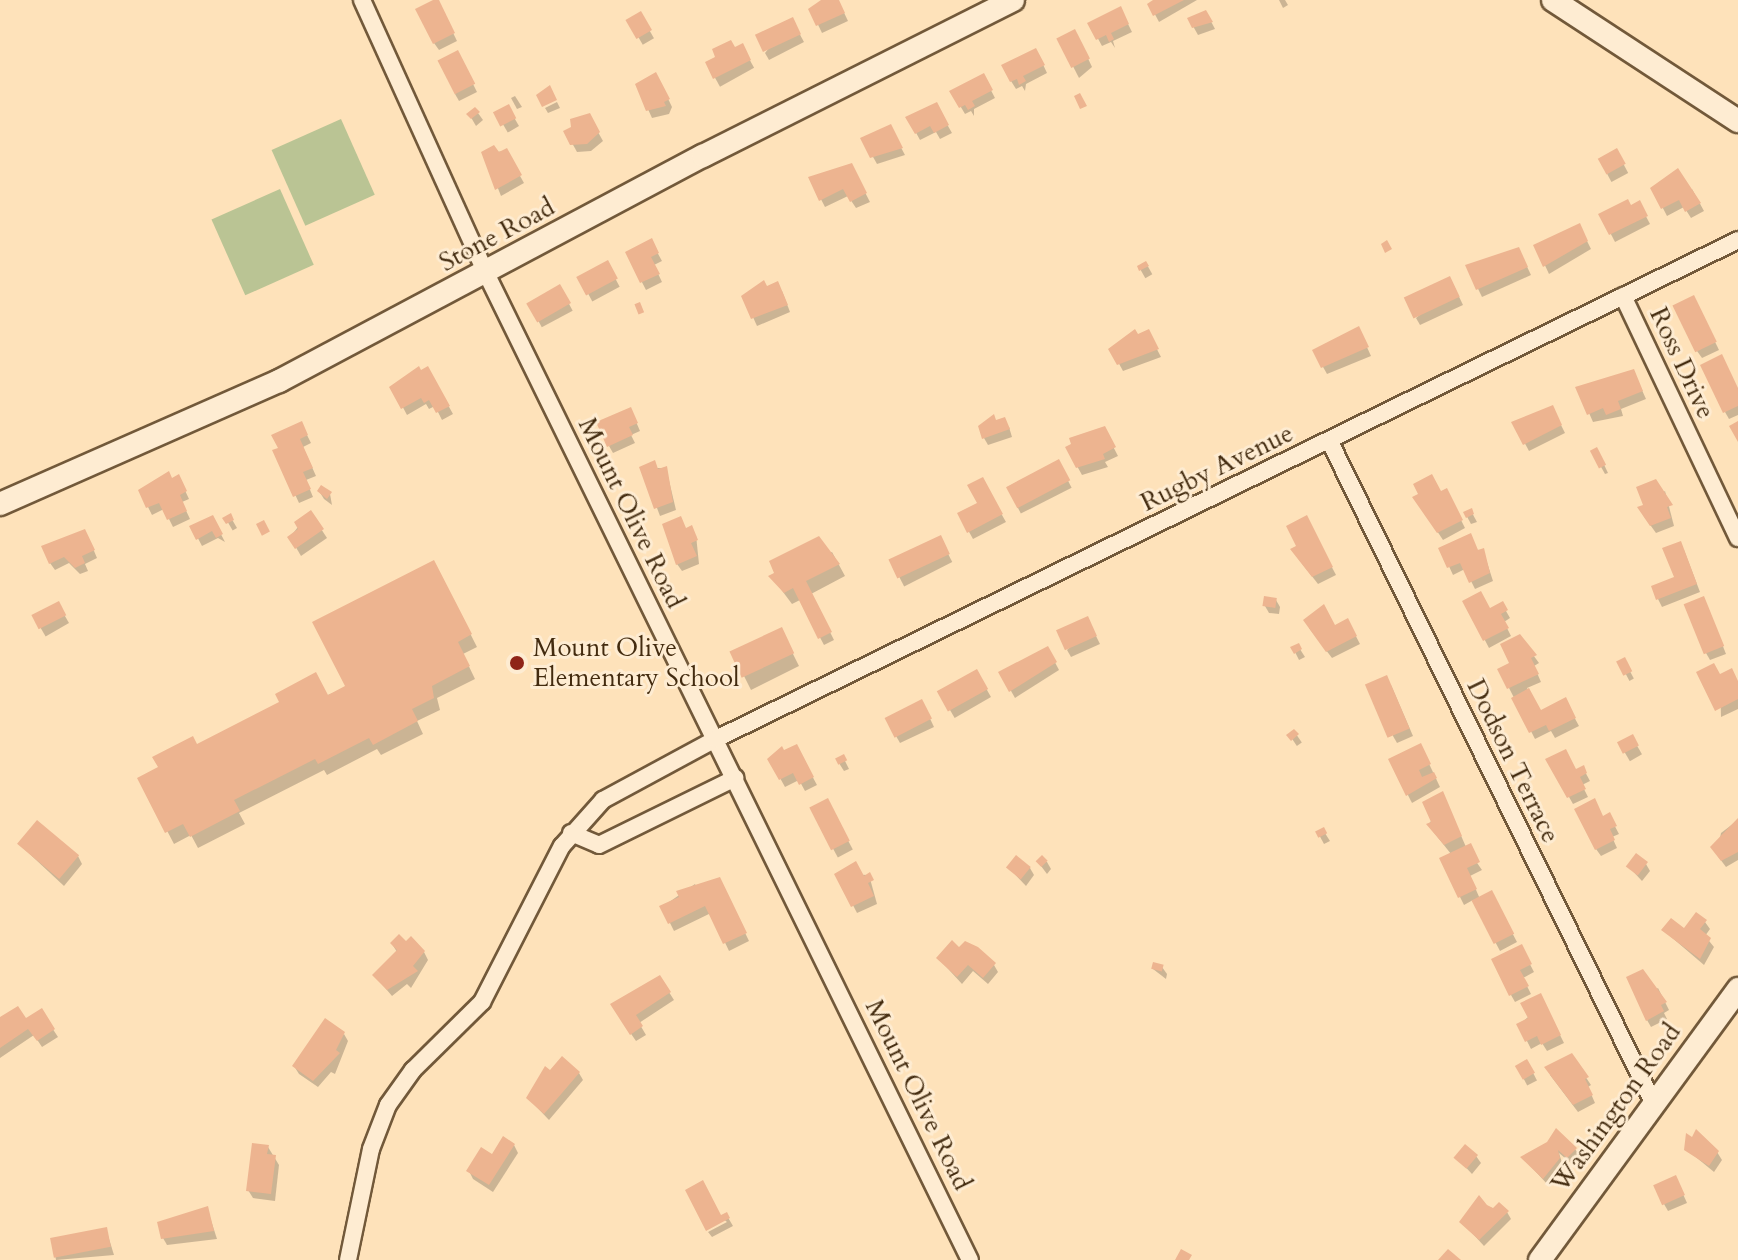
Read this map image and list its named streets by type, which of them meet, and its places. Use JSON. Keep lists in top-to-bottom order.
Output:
{
  "streets": {
    "street": [
      "Stone Road",
      "Ross Drive",
      "Rugby Avenue",
      "Mount Olive Road",
      "Dodson Terrace",
      "Washington Road"
    ]
  },
  "crossings": [
    ["Stone Road", "Mount Olive Road"],
    ["Ross Drive", "Rugby Avenue"],
    ["Rugby Avenue", "Mount Olive Road"],
    ["Rugby Avenue", "Dodson Terrace"],
    ["Dodson Terrace", "Washington Road"]
  ],
  "places": ["Mount Olive Elementary School"]
}
